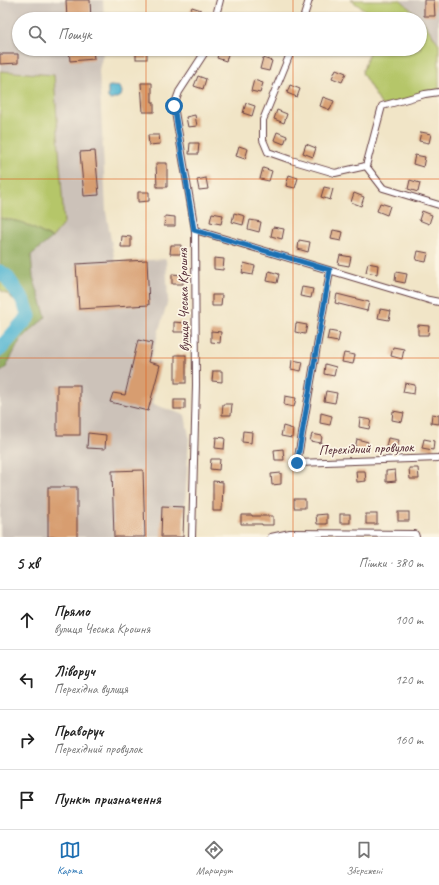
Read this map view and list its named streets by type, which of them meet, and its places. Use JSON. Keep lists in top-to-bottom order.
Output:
{
  "streets": {
    "street": ["вулиця Чеська Крошня", "Перехідний провулок"]
  },
  "page": {
    "search": "Пошук",
    "heading": ["5 хв", "Пішки · 380 m"],
    "list": [
      ["Прямо", "вулиця Чеська Крошня", "100 m"],
      ["Ліворуч", "Перехідна вулиця", "120 m"],
      ["Праворуч", "Перехідний провулок", "160 m"],
      "Пункт призначення"
    ],
    "nav": ["Карта", "Маршрут", "Збережені"]
  }
}
